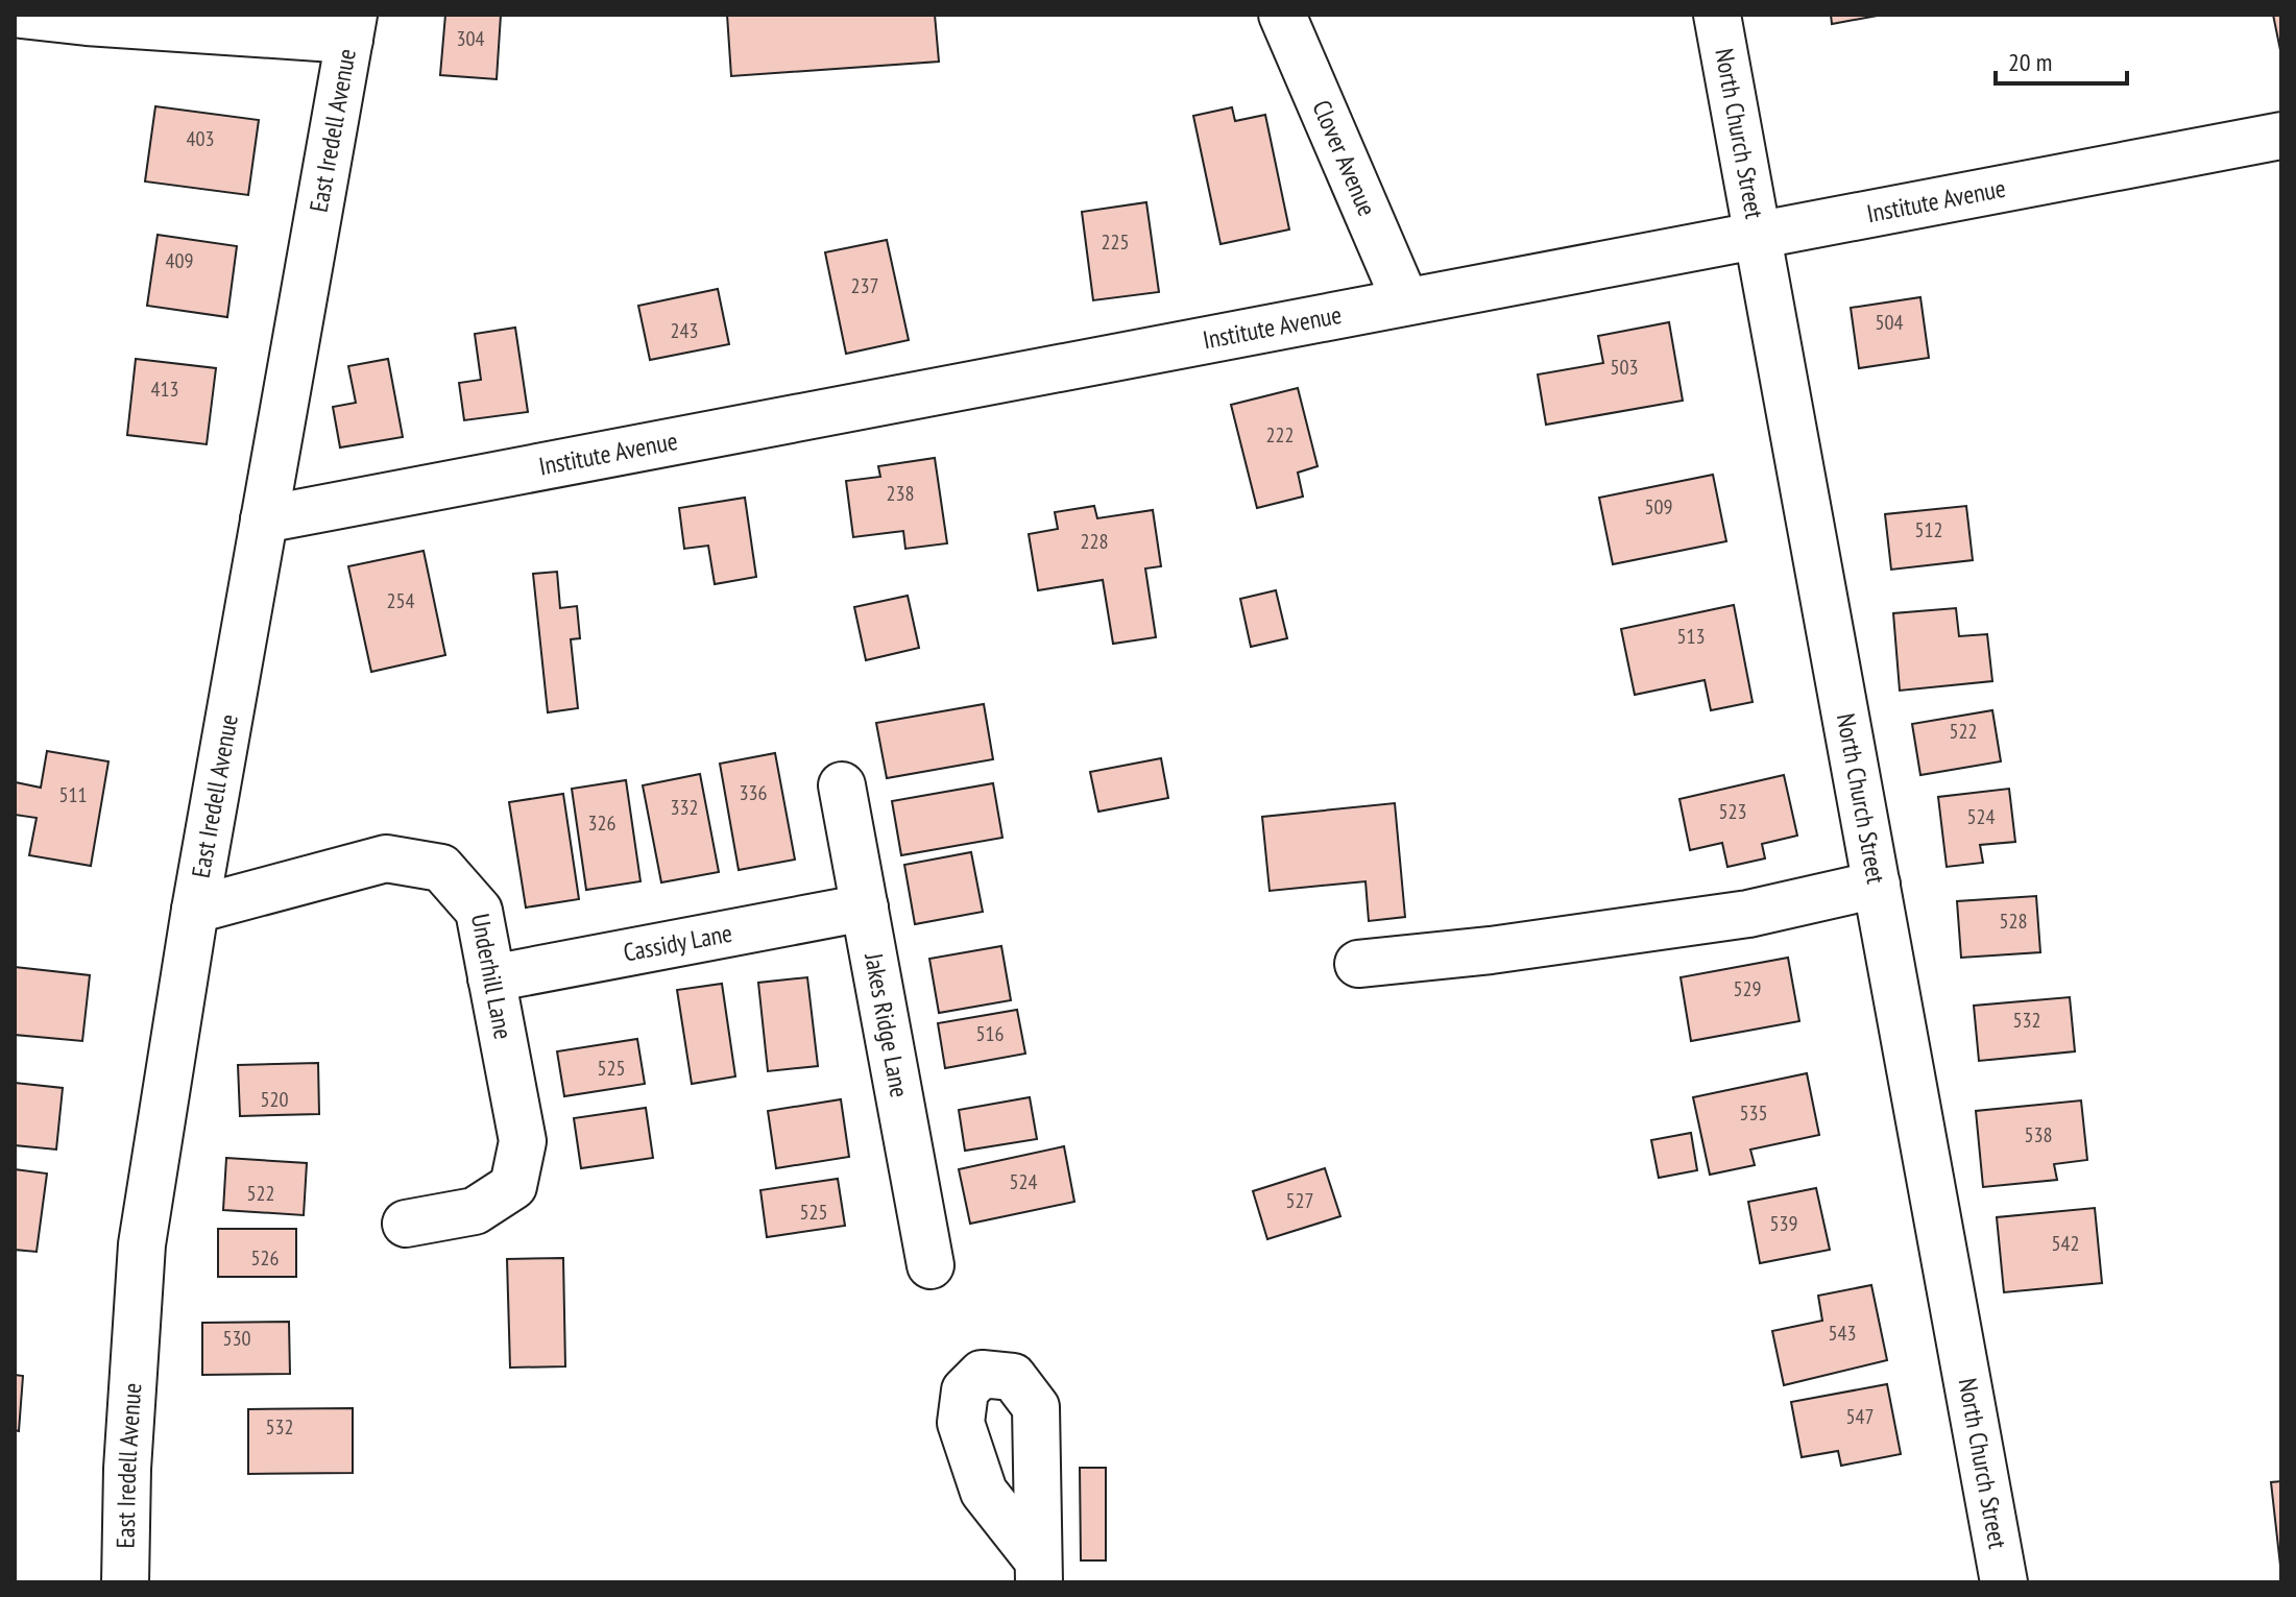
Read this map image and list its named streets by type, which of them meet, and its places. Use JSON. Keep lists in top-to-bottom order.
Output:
{
  "streets": {
    "street": [
      "East Iredell Avenue",
      "North Church Street",
      "Clover Avenue",
      "Institute Avenue",
      "Cassidy Lane",
      "Underhill Lane",
      "Jakes Ridge Lane"
    ]
  },
  "crossings": [
    ["East Iredell Avenue", "Institute Avenue"],
    ["East Iredell Avenue", "Underhill Lane"],
    ["North Church Street", "Institute Avenue"],
    ["Clover Avenue", "Institute Avenue"],
    ["Cassidy Lane", "Underhill Lane"],
    ["Cassidy Lane", "Jakes Ridge Lane"]
  ],
  "house_numbers": [
    "304",
    "403",
    "225",
    "409",
    "237",
    "504",
    "243",
    "503",
    "413",
    "222",
    "238",
    "509",
    "512",
    "228",
    "254",
    "513",
    "522",
    "336",
    "511",
    "332",
    "523",
    "524",
    "326",
    "528",
    "529",
    "532",
    "516",
    "525",
    "520",
    "535",
    "538",
    "524",
    "522",
    "527",
    "525",
    "539",
    "542",
    "526",
    "543",
    "530",
    "547",
    "532"
  ],
  "scale_bar": "20 m"
}
